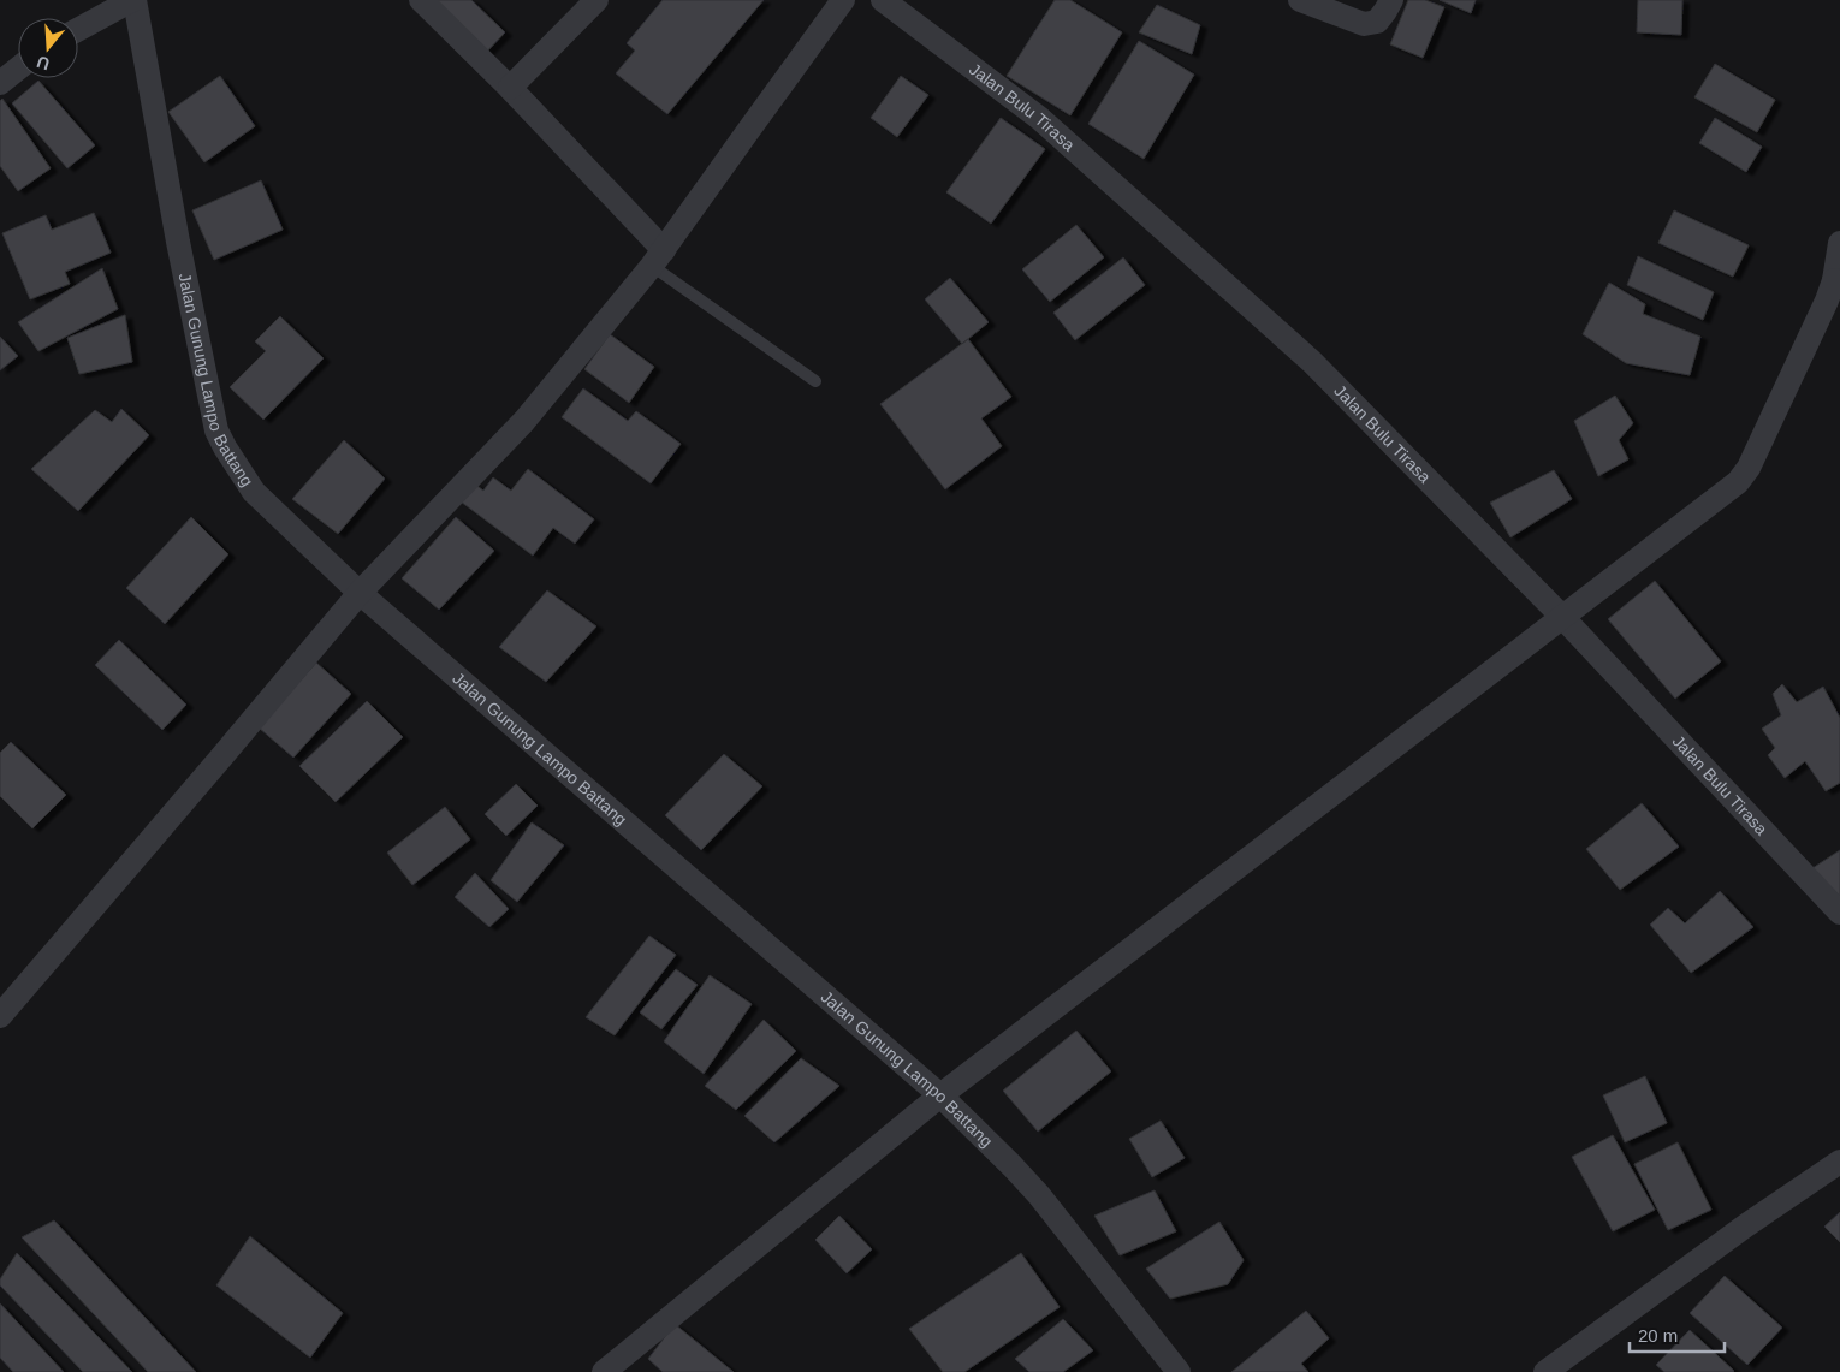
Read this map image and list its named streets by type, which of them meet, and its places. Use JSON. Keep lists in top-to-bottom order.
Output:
{
  "streets": {
    "street": ["Jalan Bulu Tirasa", "Jalan Gunung Lampo Battang"]
  },
  "scale_bar": "20 m",
  "north": "bottom"
}
